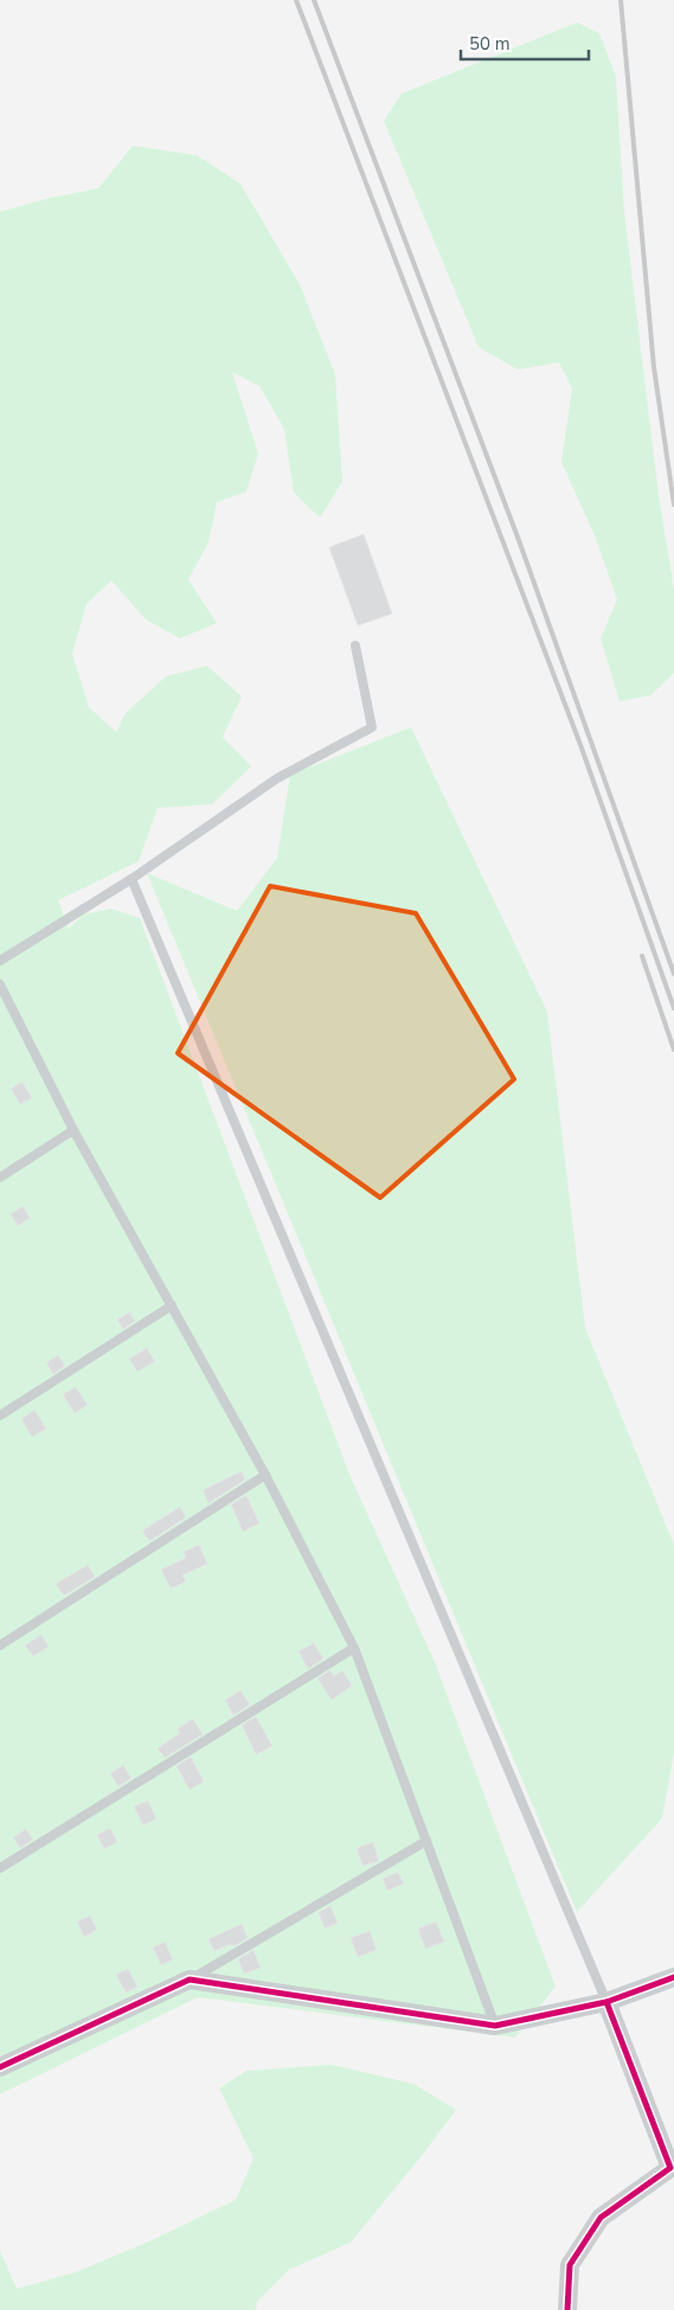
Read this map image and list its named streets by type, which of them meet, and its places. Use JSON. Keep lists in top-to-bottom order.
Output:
{
  "scale_bar": "50 m"
}
